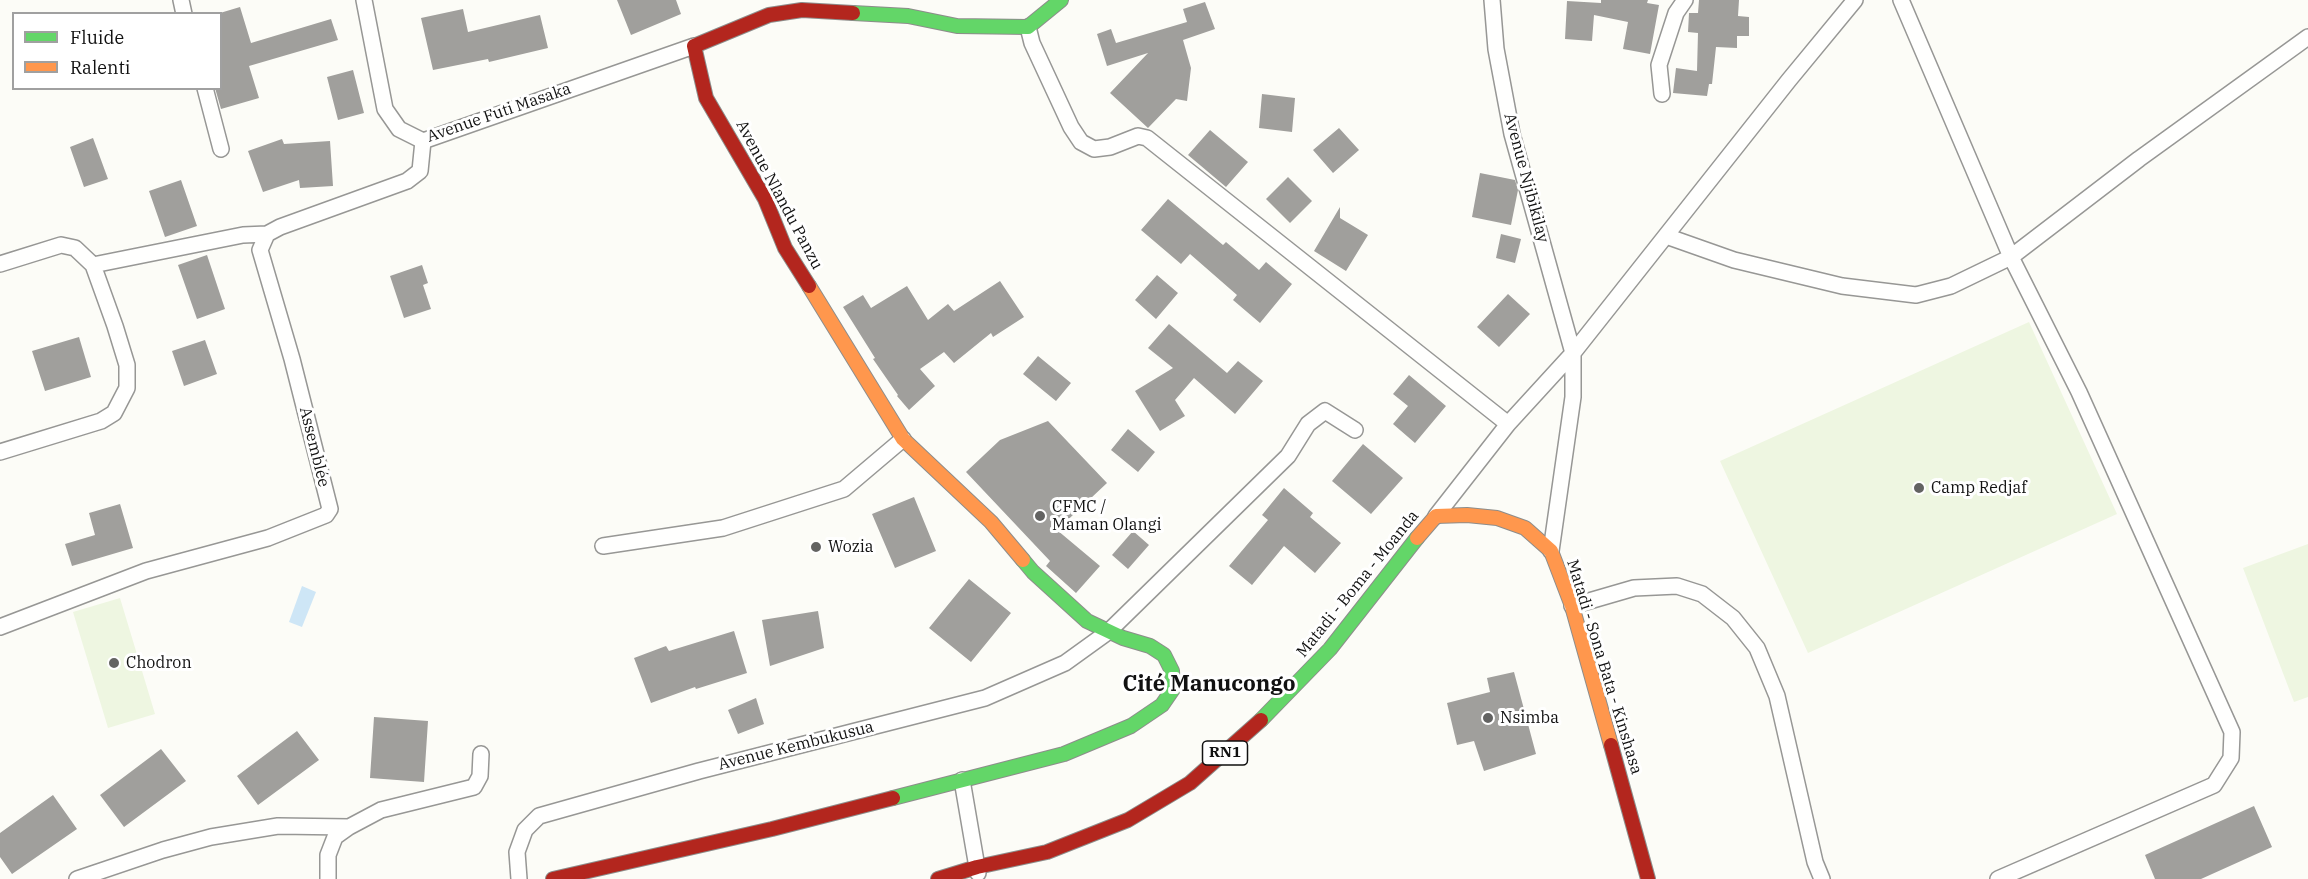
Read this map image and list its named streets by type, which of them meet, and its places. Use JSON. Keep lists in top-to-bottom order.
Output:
{
  "streets": {
    "main road": [
      "Avenue Nlandu Panzu",
      "Matadi - Boma - Moanda",
      "Matadi - Sona Bata - Kinshasa",
      "RN1"
    ],
    "street": [
      "Avenue Futi Masaka",
      "Avenue Njibikilay",
      "Assemblée",
      "Avenue Kembukusua"
    ]
  },
  "crossings": [
    ["Avenue Futi Masaka", "Avenue Nlandu Panzu"],
    ["Avenue Njibikilay", "Matadi - Sona Bata - Kinshasa"],
    ["Avenue Nlandu Panzu", "Avenue Kembukusua"],
    ["Matadi - Boma - Moanda", "Matadi - Sona Bata - Kinshasa"]
  ],
  "districts": ["Cité Manucongo"],
  "places": [
    "Camp Redjaf",
    "CFMC / Maman Olangi",
    "Wozia",
    "Chodron",
    "Nsimba"
  ],
  "legend": ["Fluide", "Ralenti"]
}
